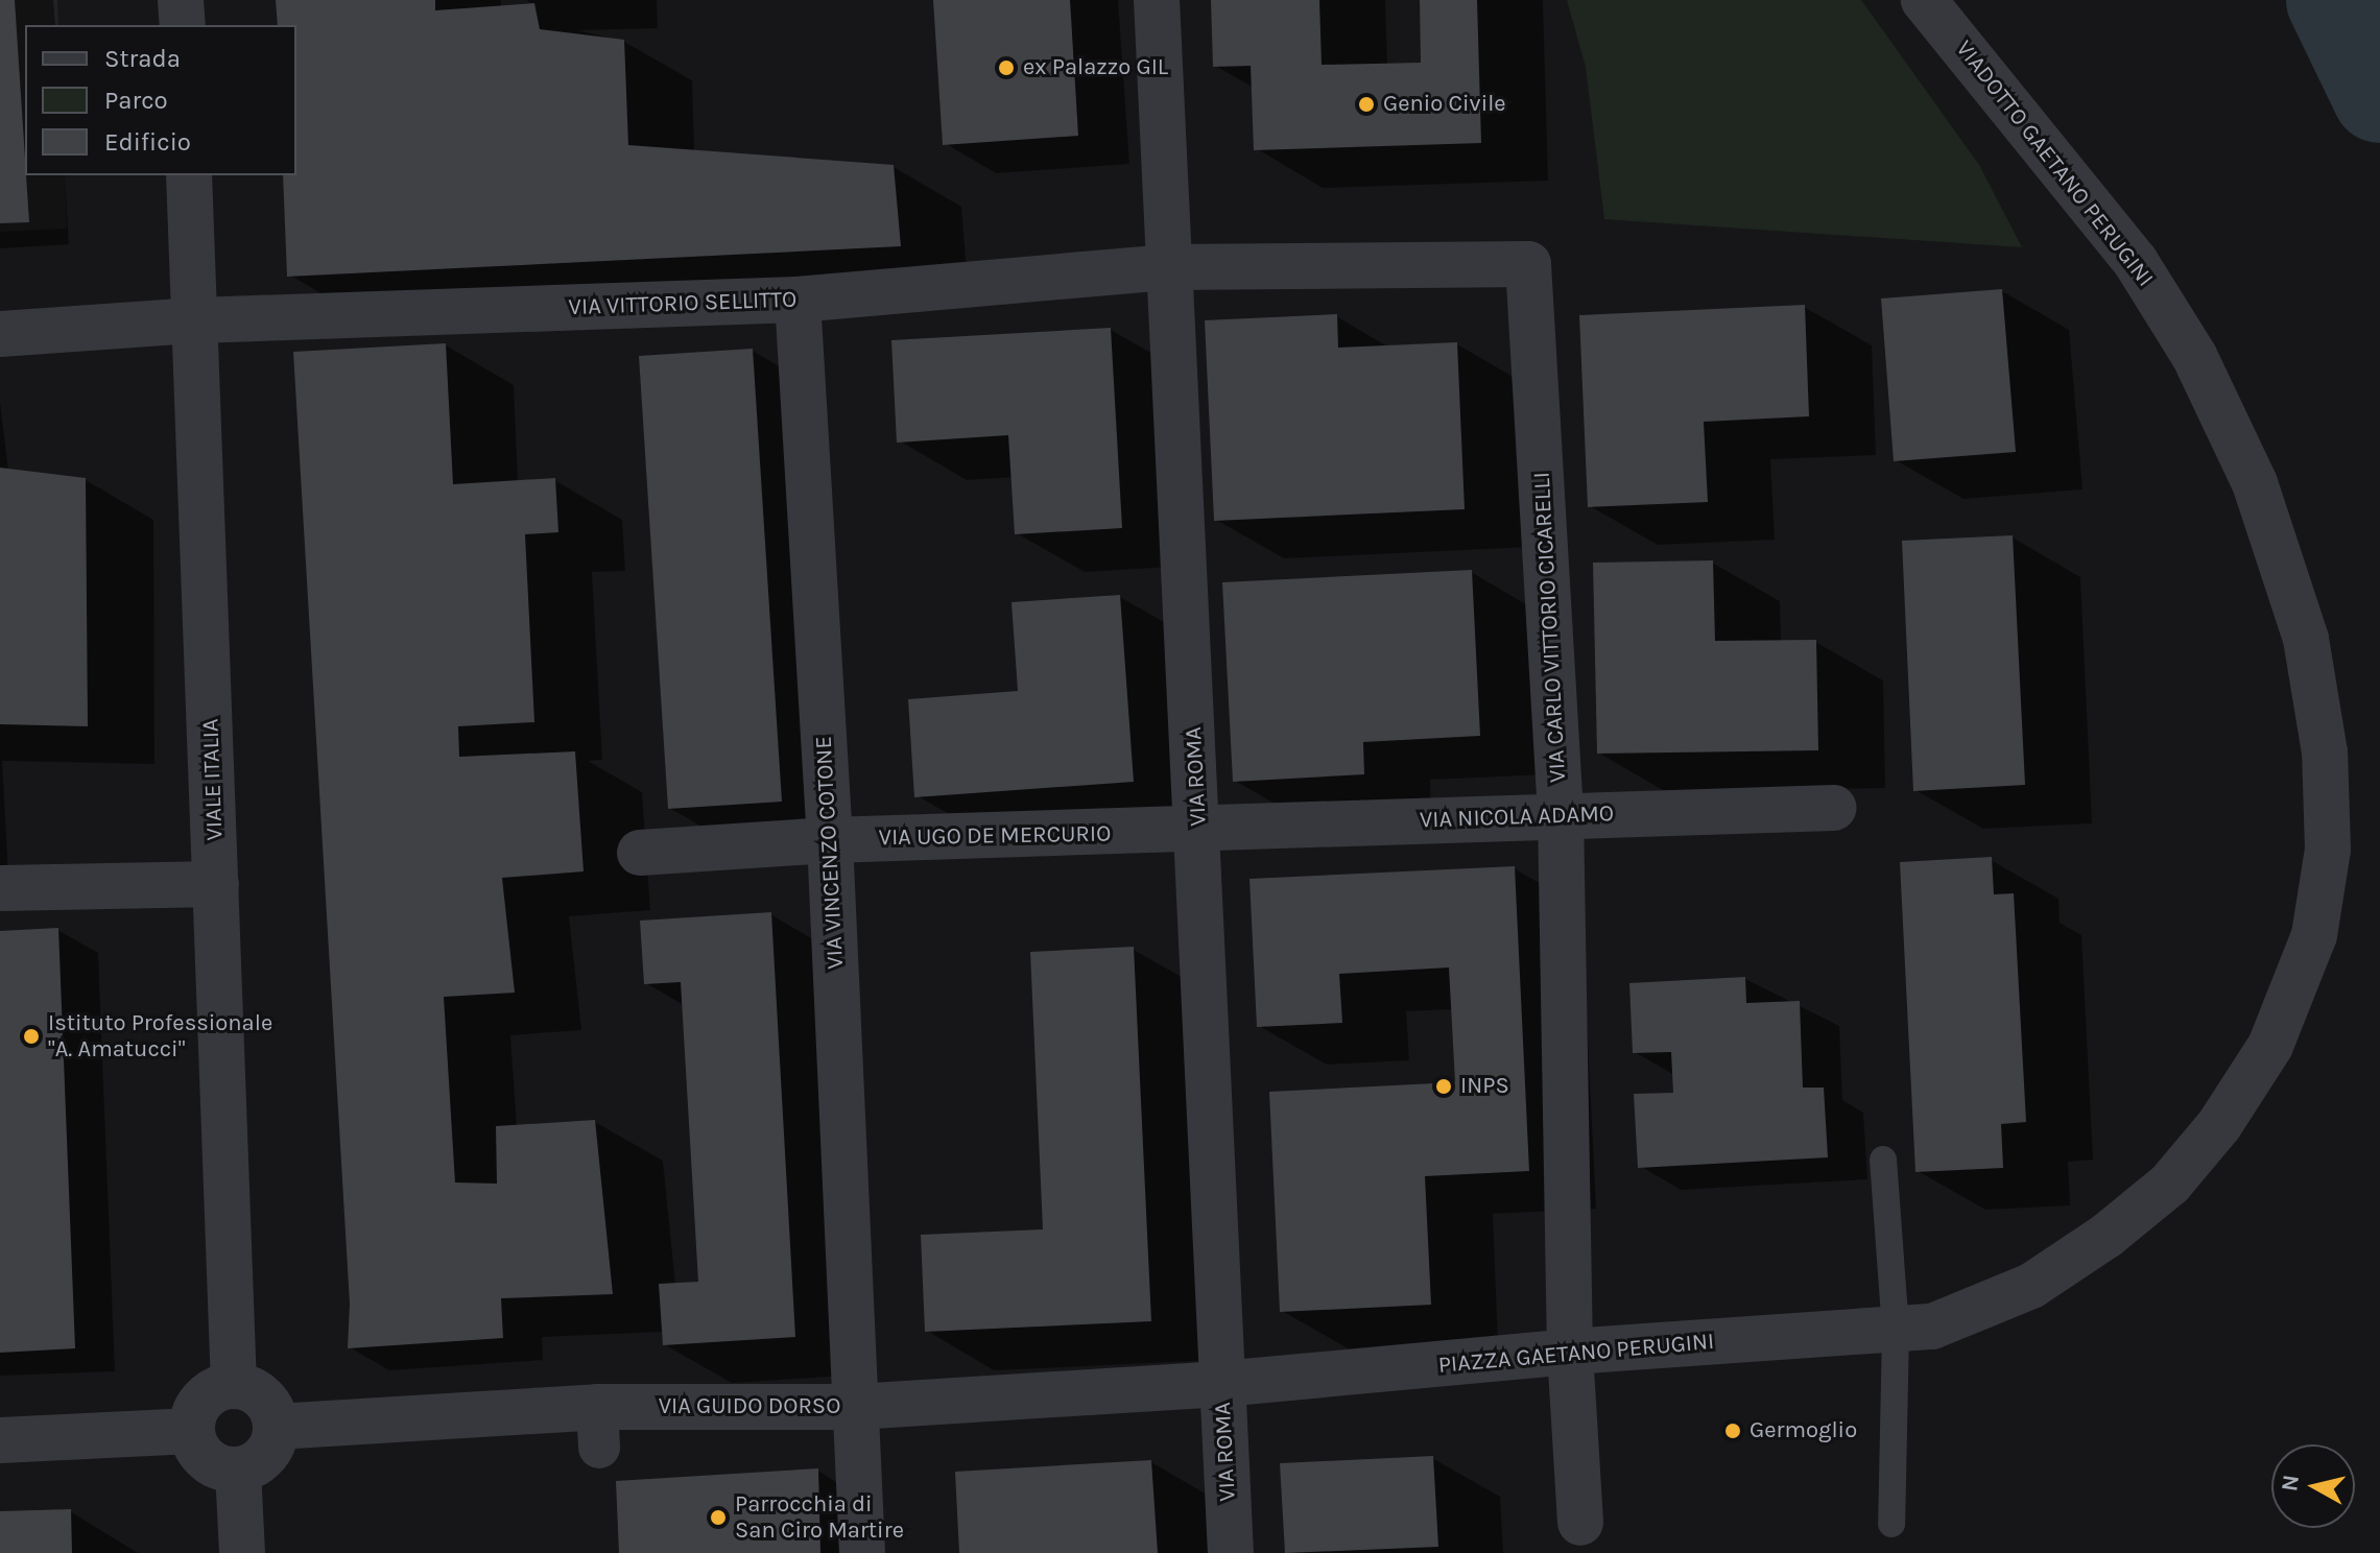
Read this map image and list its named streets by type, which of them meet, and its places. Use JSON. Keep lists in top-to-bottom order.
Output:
{
  "streets": {
    "street": [
      "VIADOTTO GAETANO PERUGINI",
      "VIA VITTORIO SELLITTO",
      "VIA CARLO VITTORIO CICARELLI",
      "VIA ROMA",
      "VIALE ITALIA",
      "VIA NICOLA ADAMO",
      "VIA UGO DE MERCURIO",
      "VIA VINCENZO COTONE",
      "PIAZZA GAETANO PERUGINI",
      "VIA GUIDO DORSO"
    ]
  },
  "crossings": [
    ["VIADOTTO GAETANO PERUGINI", "PIAZZA GAETANO PERUGINI"],
    ["VIA VITTORIO SELLITTO", "VIA CARLO VITTORIO CICARELLI"],
    ["VIA VITTORIO SELLITTO", "VIA ROMA"],
    ["VIA VITTORIO SELLITTO", "VIALE ITALIA"],
    ["VIA VITTORIO SELLITTO", "VIA VINCENZO COTONE"],
    ["VIA CARLO VITTORIO CICARELLI", "VIA ROMA"],
    ["VIA CARLO VITTORIO CICARELLI", "VIA NICOLA ADAMO"],
    ["VIA CARLO VITTORIO CICARELLI", "PIAZZA GAETANO PERUGINI"],
    ["VIA ROMA", "VIA NICOLA ADAMO"],
    ["VIA ROMA", "VIA UGO DE MERCURIO"],
    ["VIA ROMA", "PIAZZA GAETANO PERUGINI"],
    ["VIA ROMA", "VIA GUIDO DORSO"],
    ["VIALE ITALIA", "VIA GUIDO DORSO"],
    ["VIA NICOLA ADAMO", "VIA UGO DE MERCURIO"],
    ["VIA UGO DE MERCURIO", "VIA VINCENZO COTONE"],
    ["VIA VINCENZO COTONE", "VIA GUIDO DORSO"],
    ["PIAZZA GAETANO PERUGINI", "VIA GUIDO DORSO"]
  ],
  "places": [
    "ex Palazzo GIL",
    "Genio Civile",
    "Istituto Professionale \"A. Amatucci\"",
    "INPS",
    "Germoglio",
    "Parrocchia di San Ciro Martire"
  ],
  "legend": ["Strada", "Parco", "Edificio"],
  "north": "left"
}
